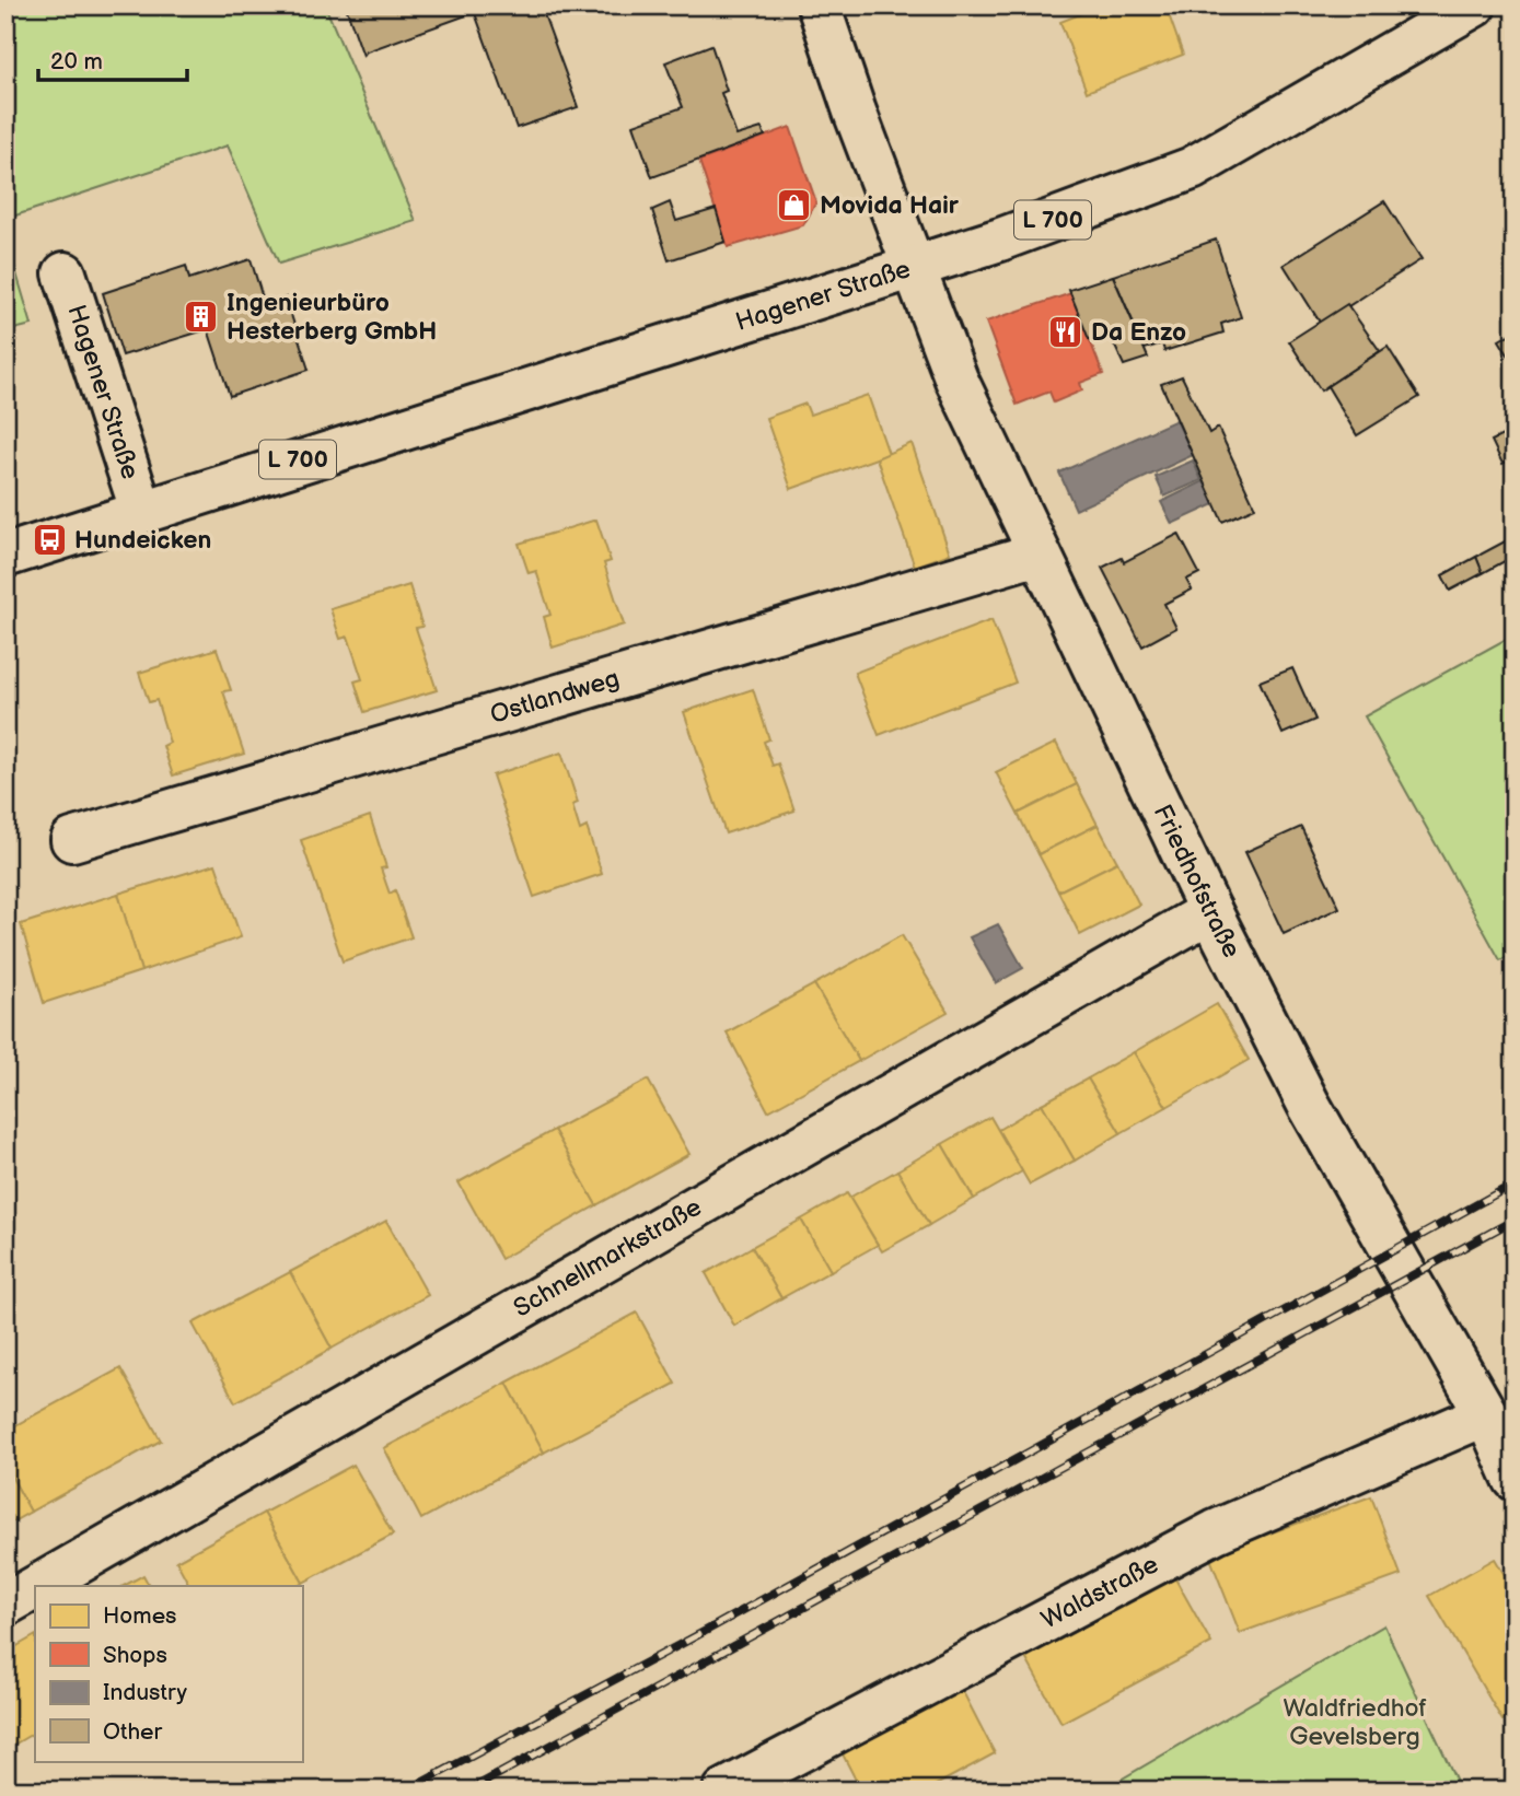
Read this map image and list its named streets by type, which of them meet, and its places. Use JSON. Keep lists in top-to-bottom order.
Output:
{
  "streets": {
    "street": [
      "L 700",
      "Hagener Straße",
      "Ostlandweg",
      "Friedhofstraße",
      "Schnellmarkstraße",
      "Waldstraße"
    ]
  },
  "crossings": [
    ["Hagener Straße", "Friedhofstraße"],
    ["Ostlandweg", "Friedhofstraße"],
    ["Friedhofstraße", "Schnellmarkstraße"],
    ["Friedhofstraße", "Waldstraße"]
  ],
  "parks": ["Waldfriedhof Gevelsberg"],
  "places": {
    "shop": ["Movida Hair"],
    "building": ["Ingenieurbüro Hesterberg GmbH"],
    "restaurant": ["Da Enzo"],
    "bus stop": ["Hundeicken"]
  },
  "legend": [
    "Homes",
    "Shops",
    "Industry",
    "Other"
  ],
  "scale_bar": "20 m"
}
